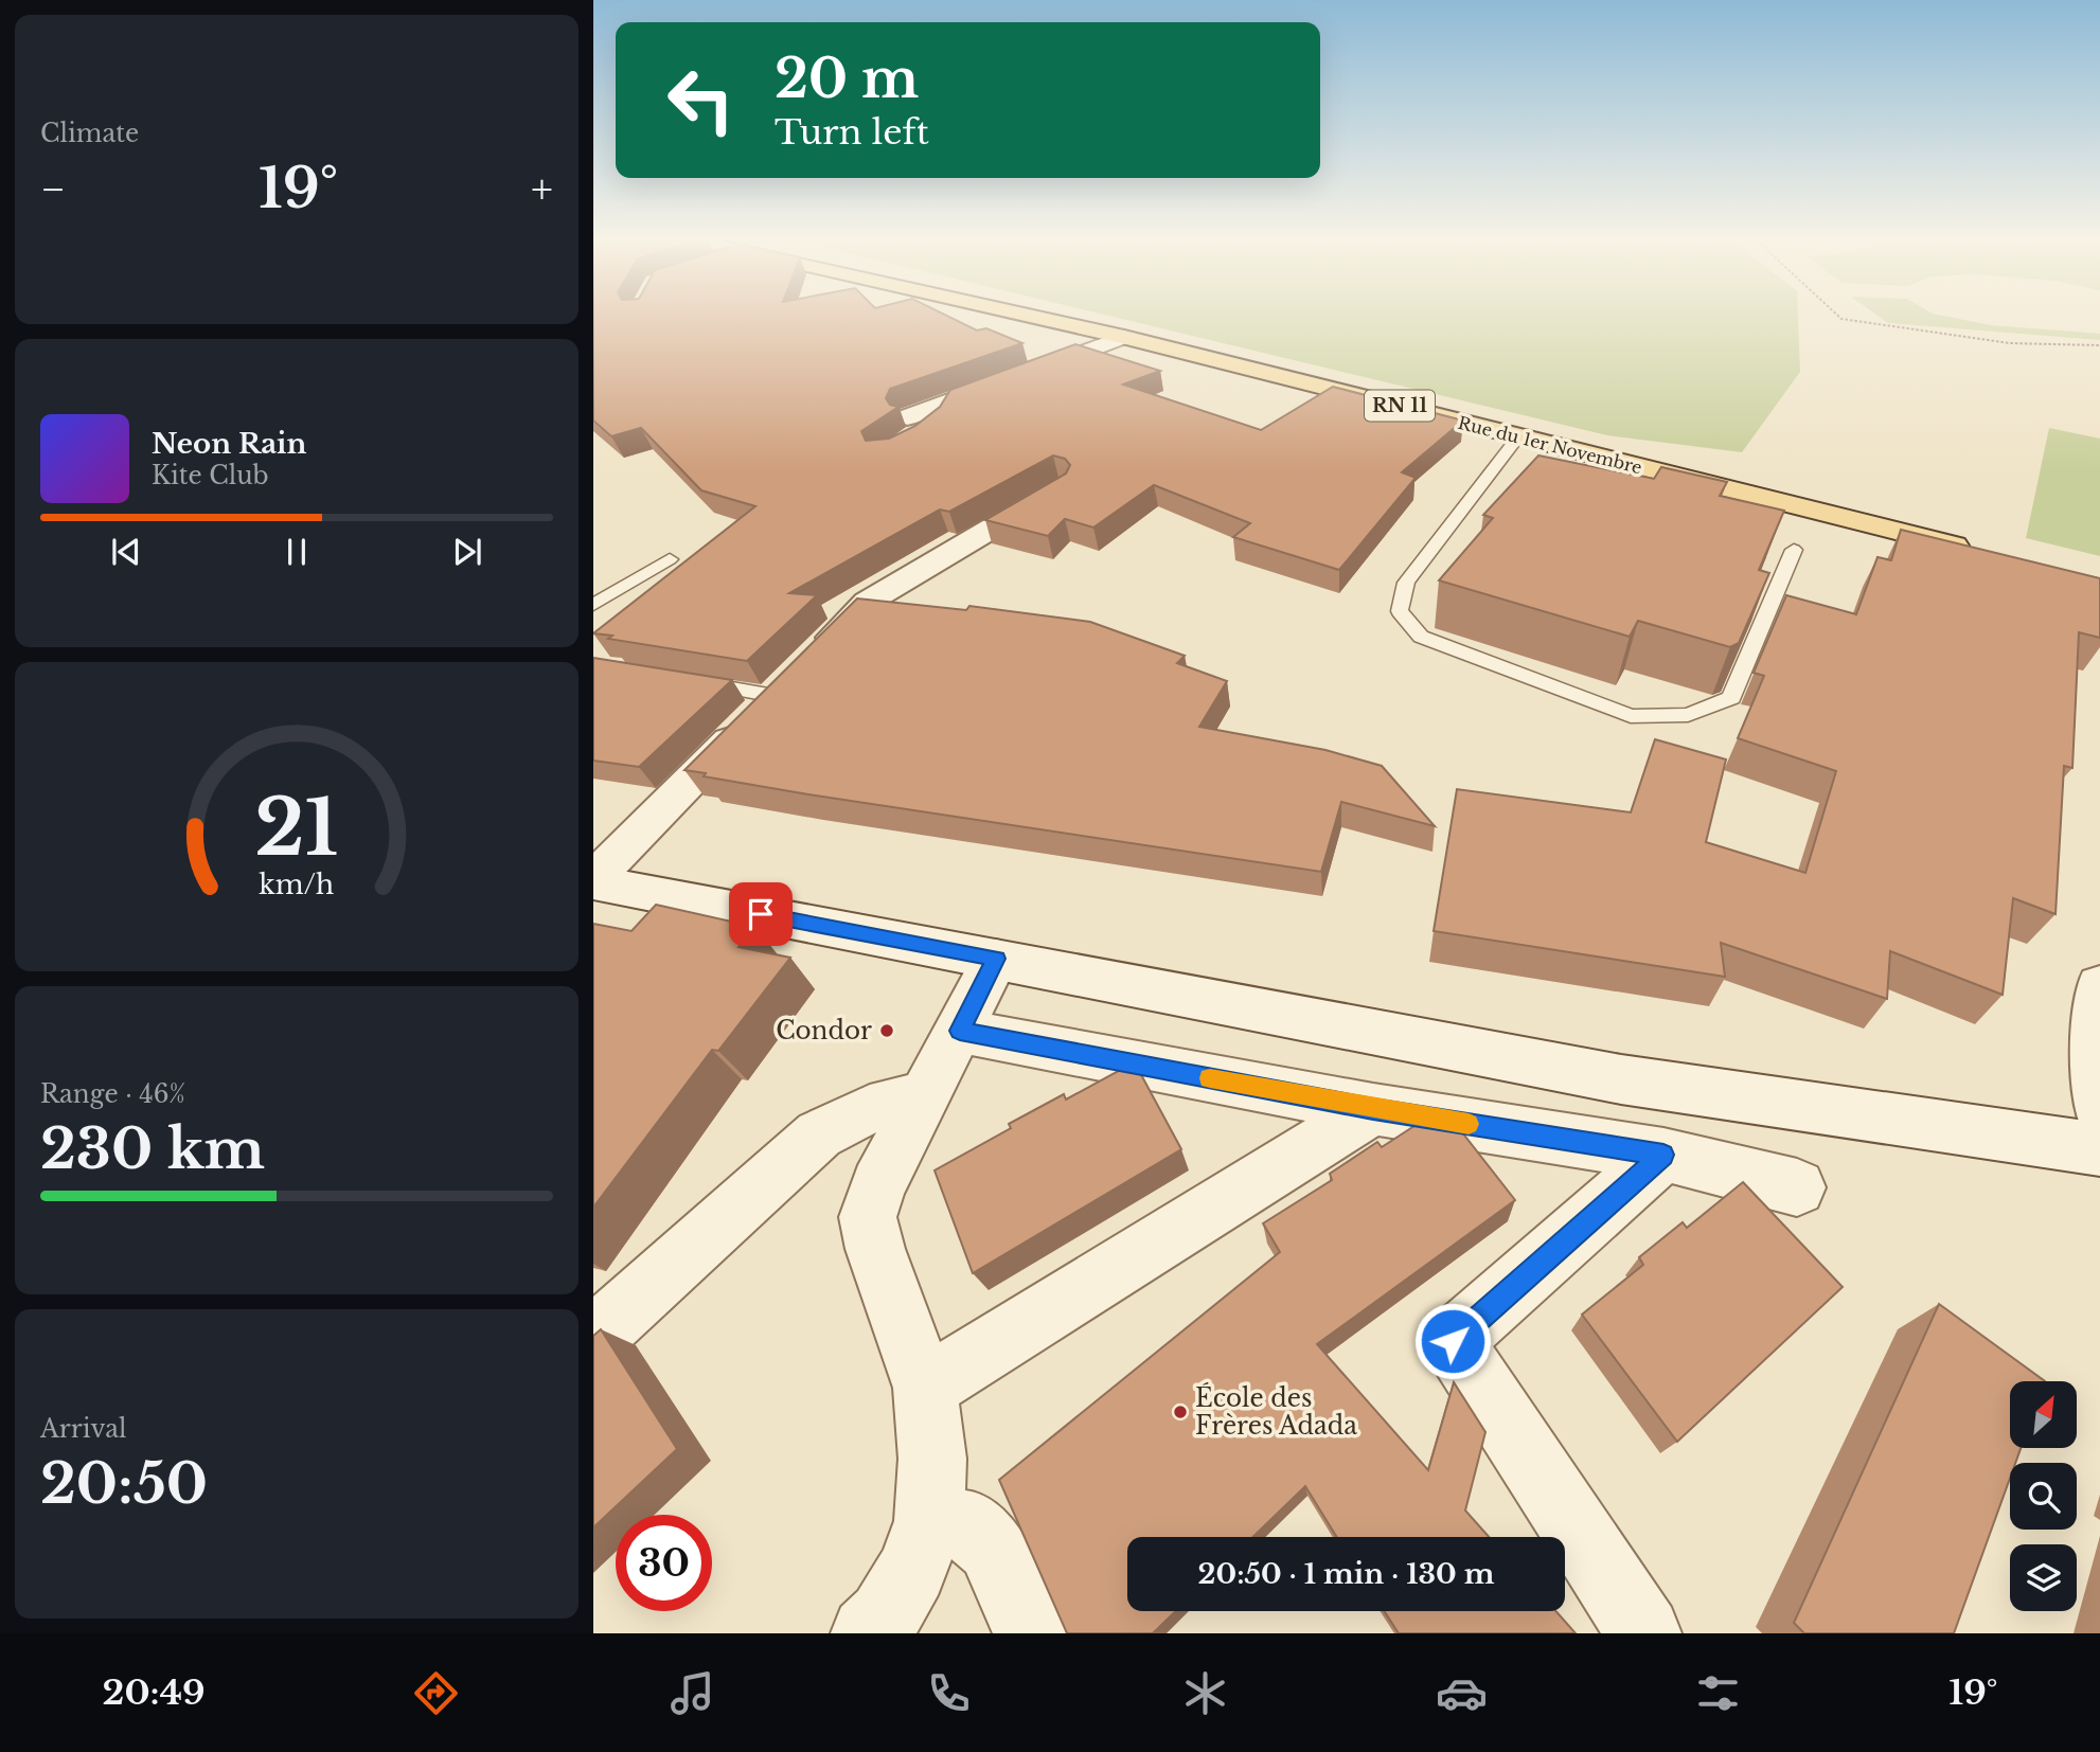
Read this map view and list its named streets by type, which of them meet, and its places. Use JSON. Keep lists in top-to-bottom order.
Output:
{
  "streets": {
    "main road": ["RN 11", "Rue du 1er Novembre"]
  },
  "places": ["Condor", "École des Frères Adada"],
  "north": "top right",
  "page": {
    "tile": [
      "Climate",
      ["Range · 46%", "230 km"],
      ["Arrival", "20:50"]
    ],
    "turn": ["20 m", "Turn left"],
    "heat": ["−", "19°", "+"],
    "song": ["Neon Rain", "Kite Club"],
    "limit": "30",
    "trip": "20:50 · 1 min · 130 m",
    "tabs": ["20:49", "19°"],
    "gauge": ["21", "km/h"]
  }
}
